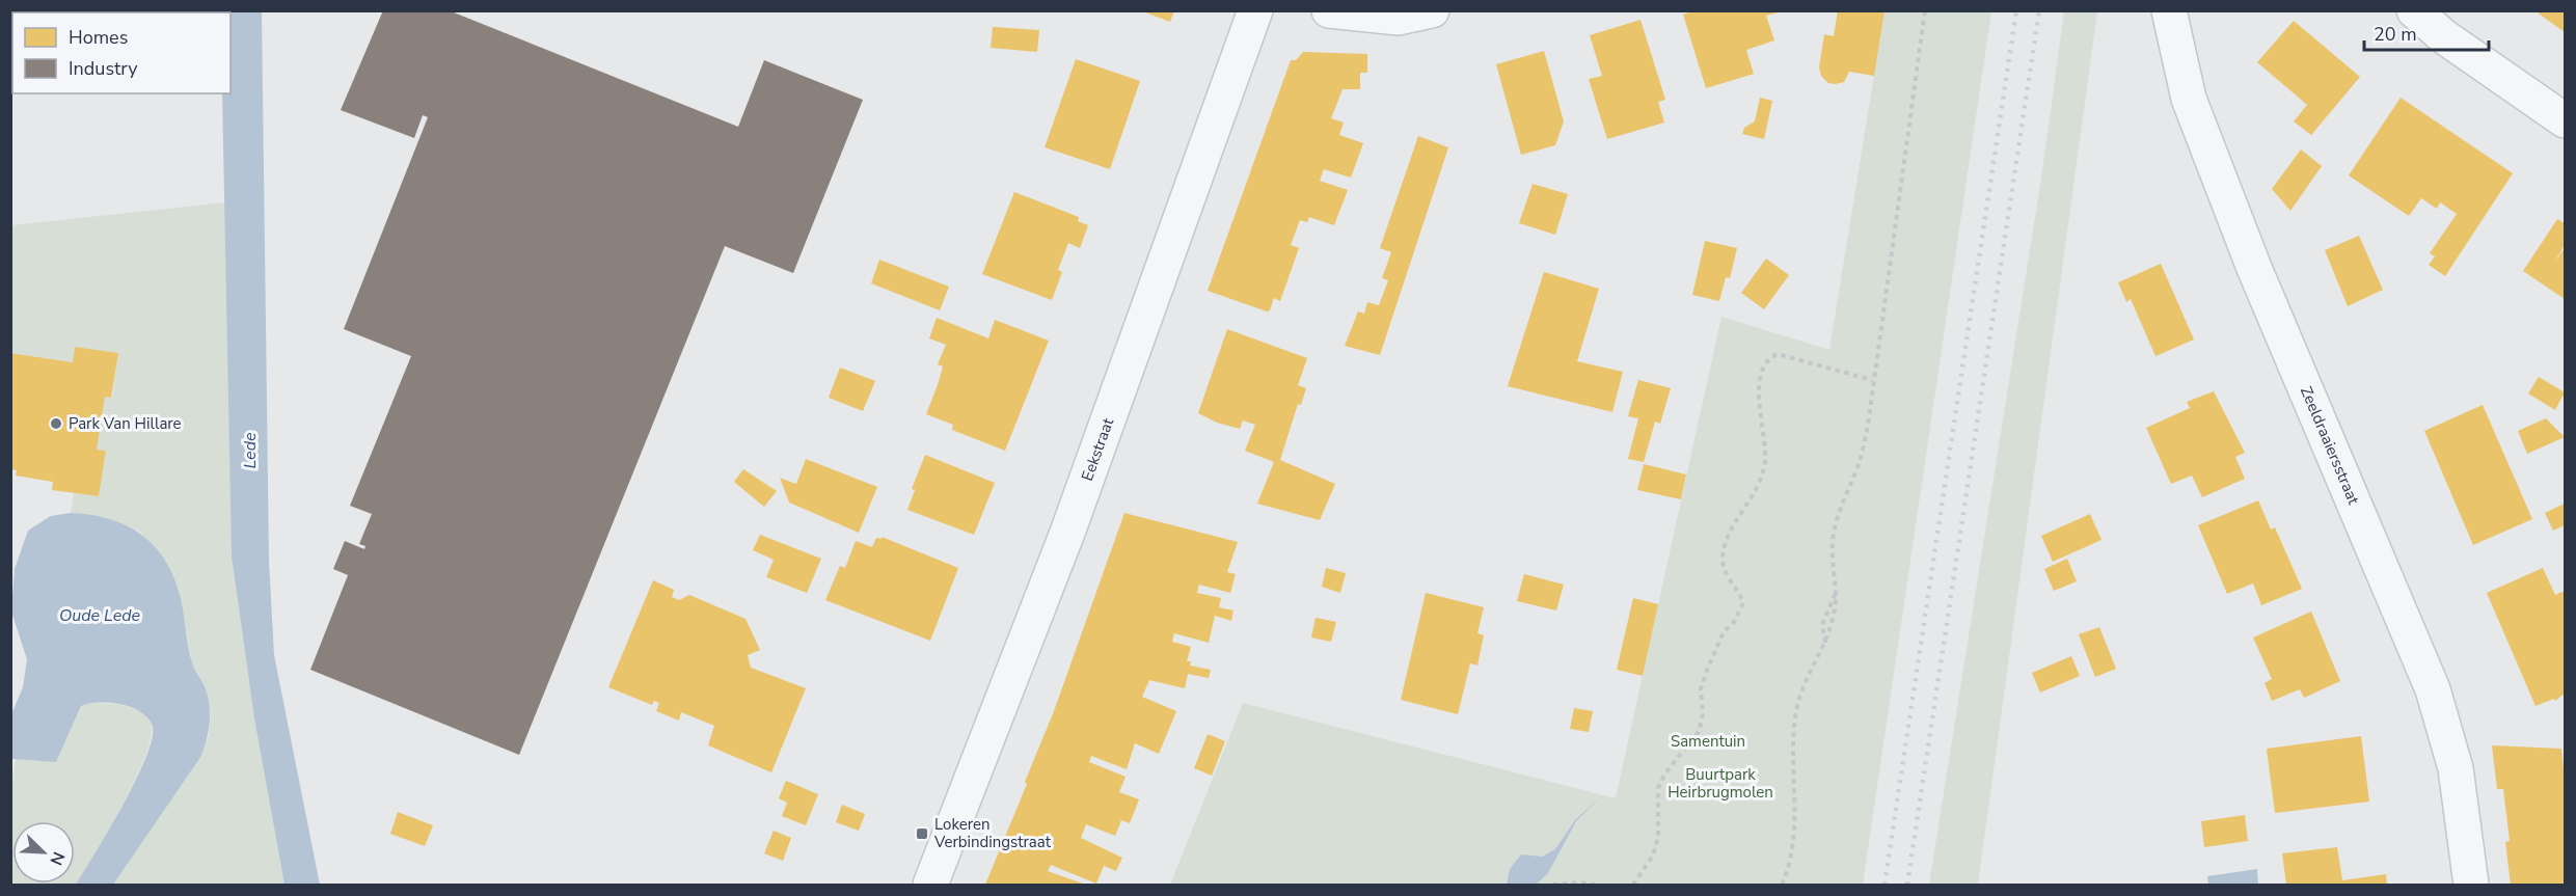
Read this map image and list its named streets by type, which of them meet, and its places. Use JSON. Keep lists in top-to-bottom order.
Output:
{
  "streets": {
    "street": ["Zeeldraaiersstraat", "Eekstraat"]
  },
  "water": ["Lede", "Oude Lede"],
  "parks": ["Samentuin", "Buurtpark Heirbrugmolen"],
  "places": {
    "other": ["Park Van Hillare"],
    "transit": ["Lokeren Verbindingstraat"]
  },
  "legend": ["Homes", "Industry"],
  "scale_bar": "20 m",
  "north": "bottom right"
}
